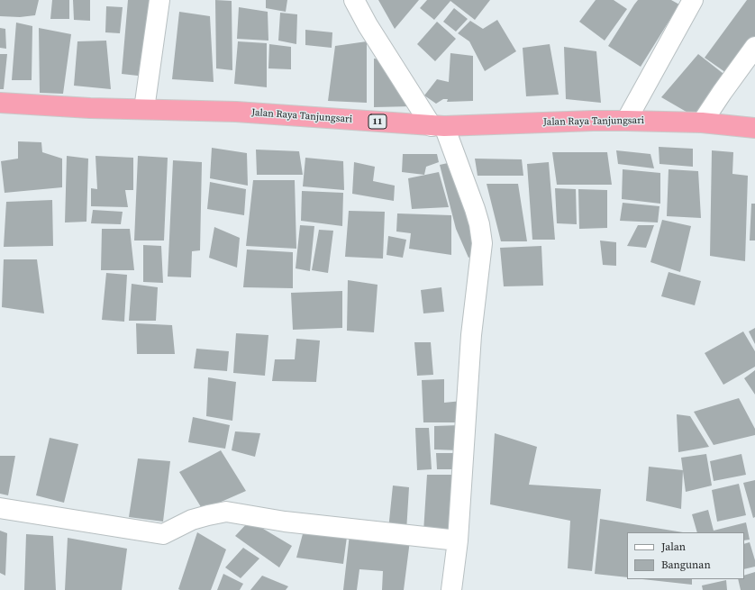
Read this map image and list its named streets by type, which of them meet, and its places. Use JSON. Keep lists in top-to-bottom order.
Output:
{
  "streets": {
    "highway": ["Jalan Raya Tanjungsari", "11"]
  },
  "legend": ["Jalan", "Bangunan"]
}
